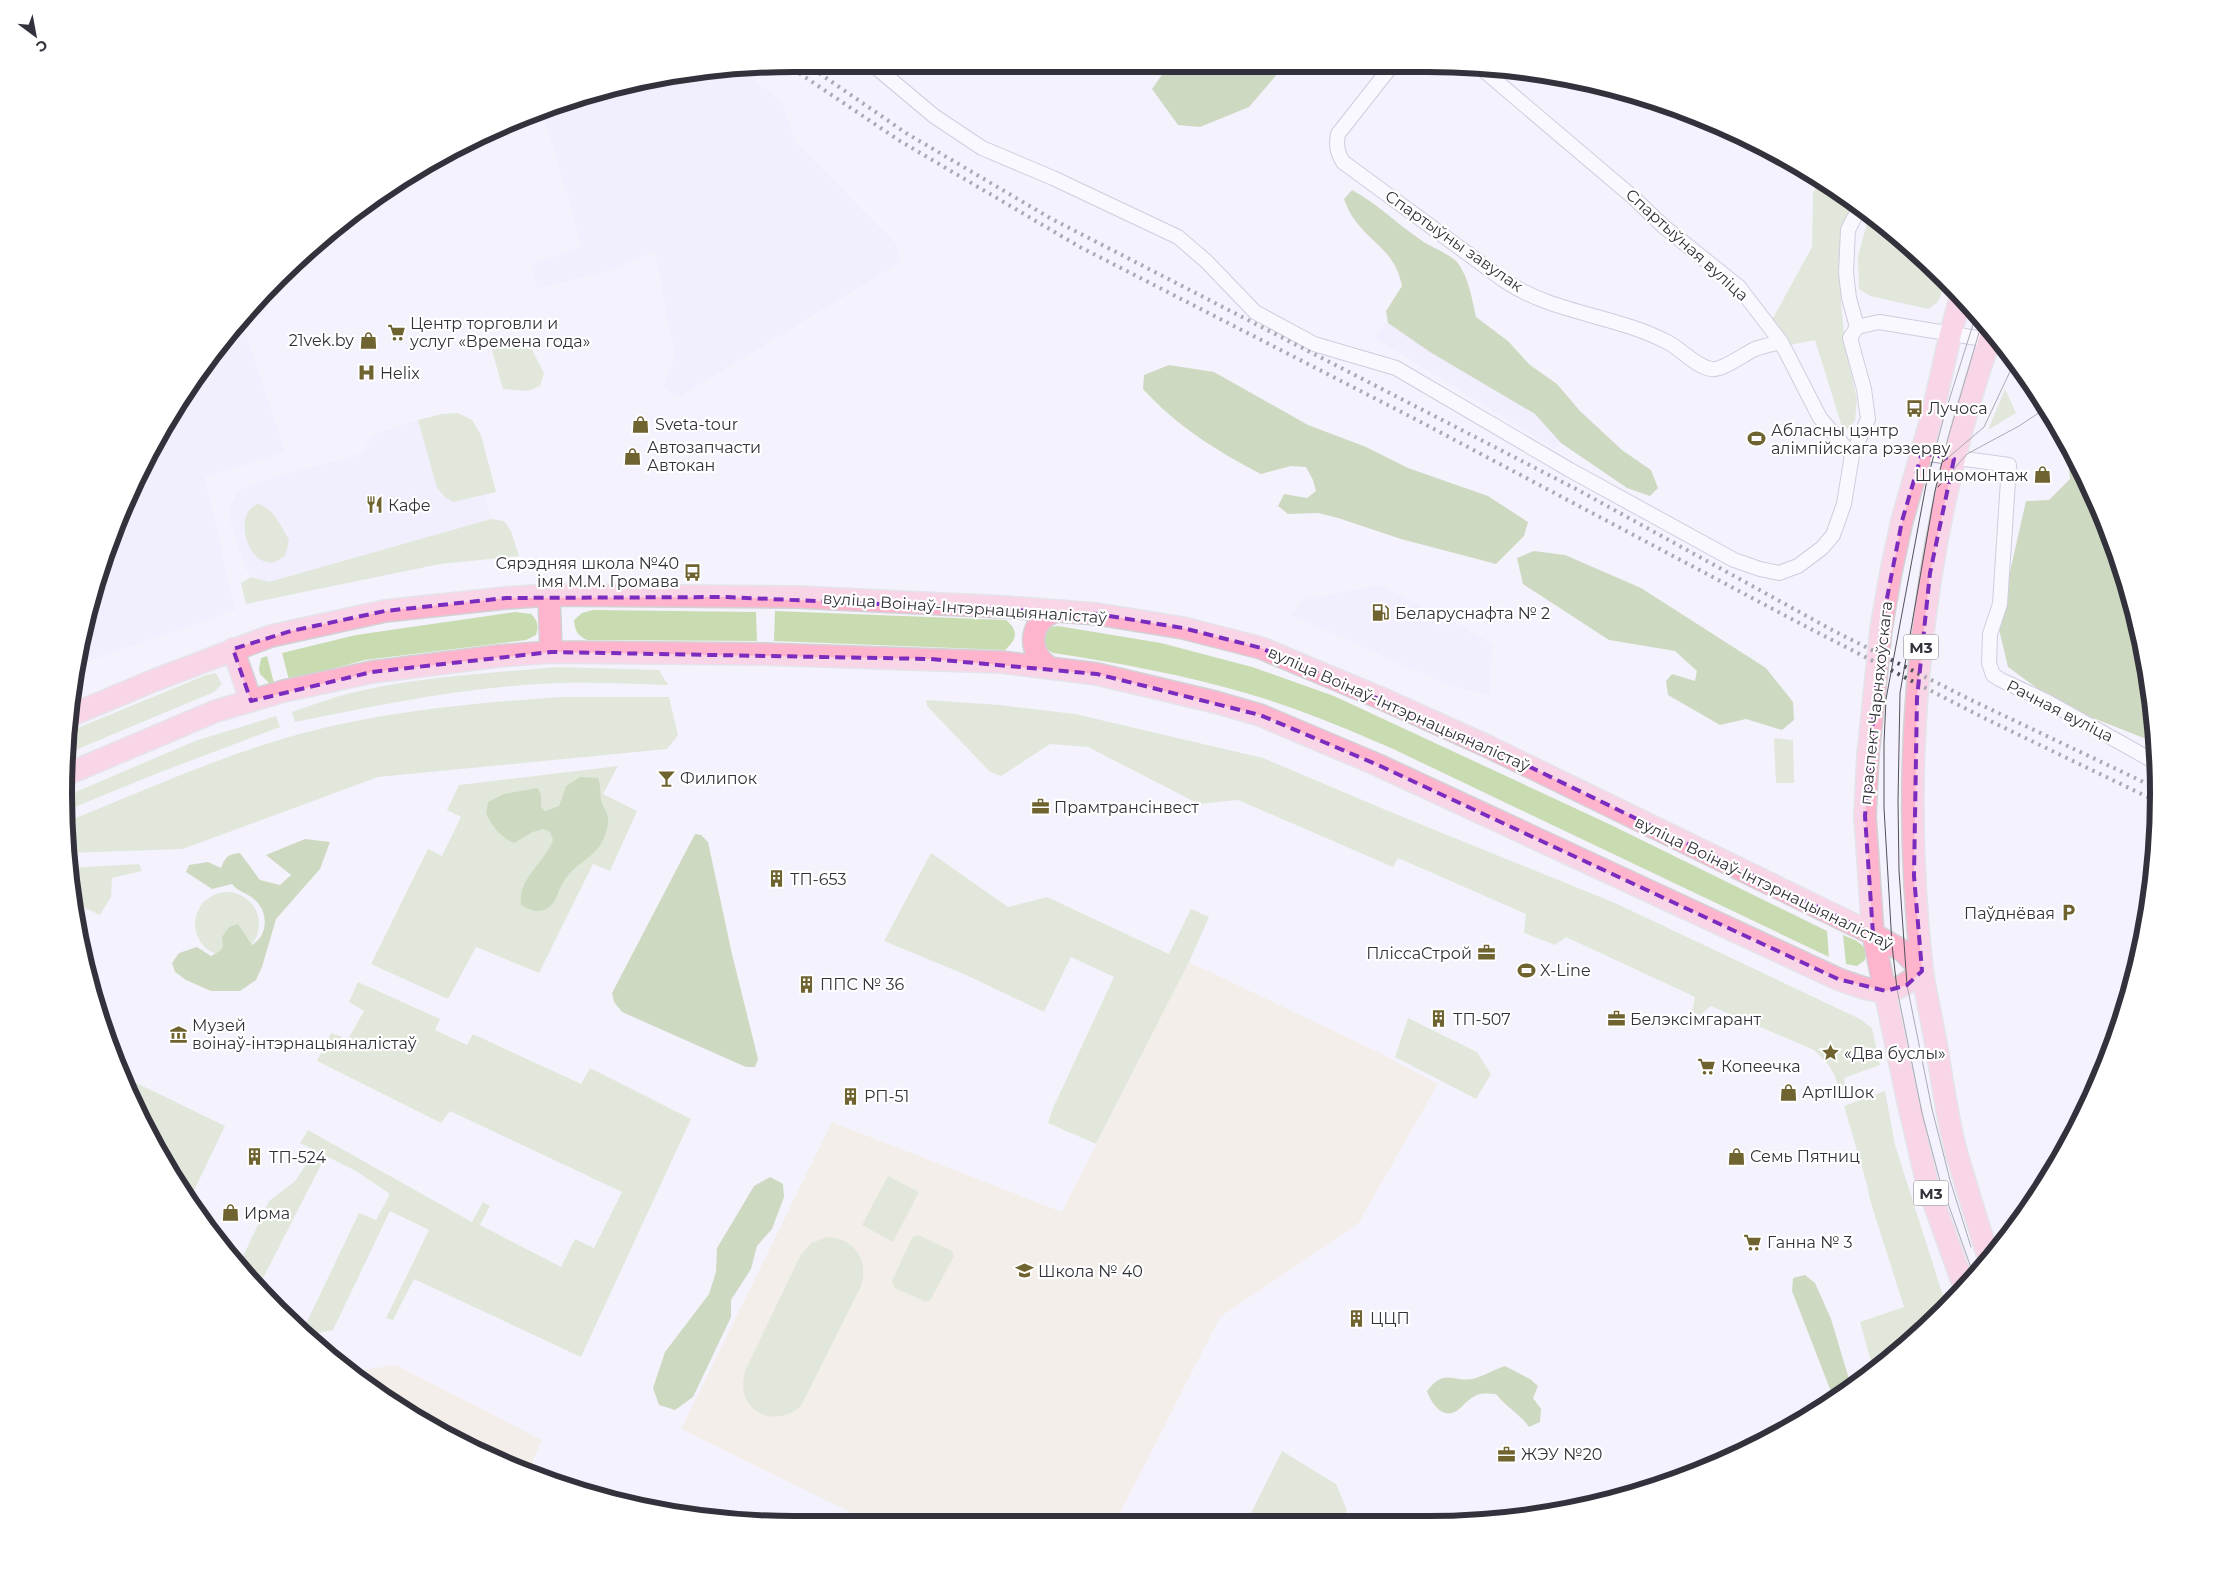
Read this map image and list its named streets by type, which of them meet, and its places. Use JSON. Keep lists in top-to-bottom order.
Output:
{
  "streets": {
    "main road": ["вуліца Воінаў-Інтэрнацыяналістаў", "М3", "праспект Чарняхоўскага"],
    "street": ["Спартыўны завулак", "Спартыўная вуліца", "Рачная вуліца"]
  },
  "crossings": [
    ["Спартыўны завулак", "Спартыўная вуліца"],
    ["вуліца Воінаў-Інтэрнацыяналістаў", "М3"],
    ["вуліца Воінаў-Інтэрнацыяналістаў", "праспект Чарняхоўскага"],
    ["М3", "Рачная вуліца"]
  ],
  "places": {
    "supermarket": ["Центр торговли и услуг «Времена года»", "Копеечка", "Ганна № 3"],
    "shop": [
      "21vek.by",
      "Sveta-tour",
      "Автозапчасти Автокан",
      "Шиномонтаж",
      "АртIШок",
      "Семь Пятниц",
      "Ирма"
    ],
    "hospital": ["Helix"],
    "bus stop": ["Лучоса", "Сярэдняя школа №40 імя М.М. Громава"],
    "sports": ["Абласны цэнтр алімпійскага рэзерву", "X-Line"],
    "restaurant": ["Кафе"],
    "fuel station": ["Беларуснафта № 2"],
    "bar": ["Филипок"],
    "office": [
      "Прамтрансінвест",
      "ПліссаСтрой",
      "Белэксімгарант",
      "ЖЭУ №20"
    ],
    "building": [
      "ТП-653",
      "ППС № 36",
      "ТП-507",
      "РП-51",
      "ТП-524",
      "ЦЦП"
    ],
    "parking": ["Паўднёвая"],
    "museum": ["Музей воінаў-інтэрнацыяналістаў"],
    "place": ["«Два буслы»"],
    "school or university": ["Школа № 40"]
  },
  "north": "bottom right"
}
